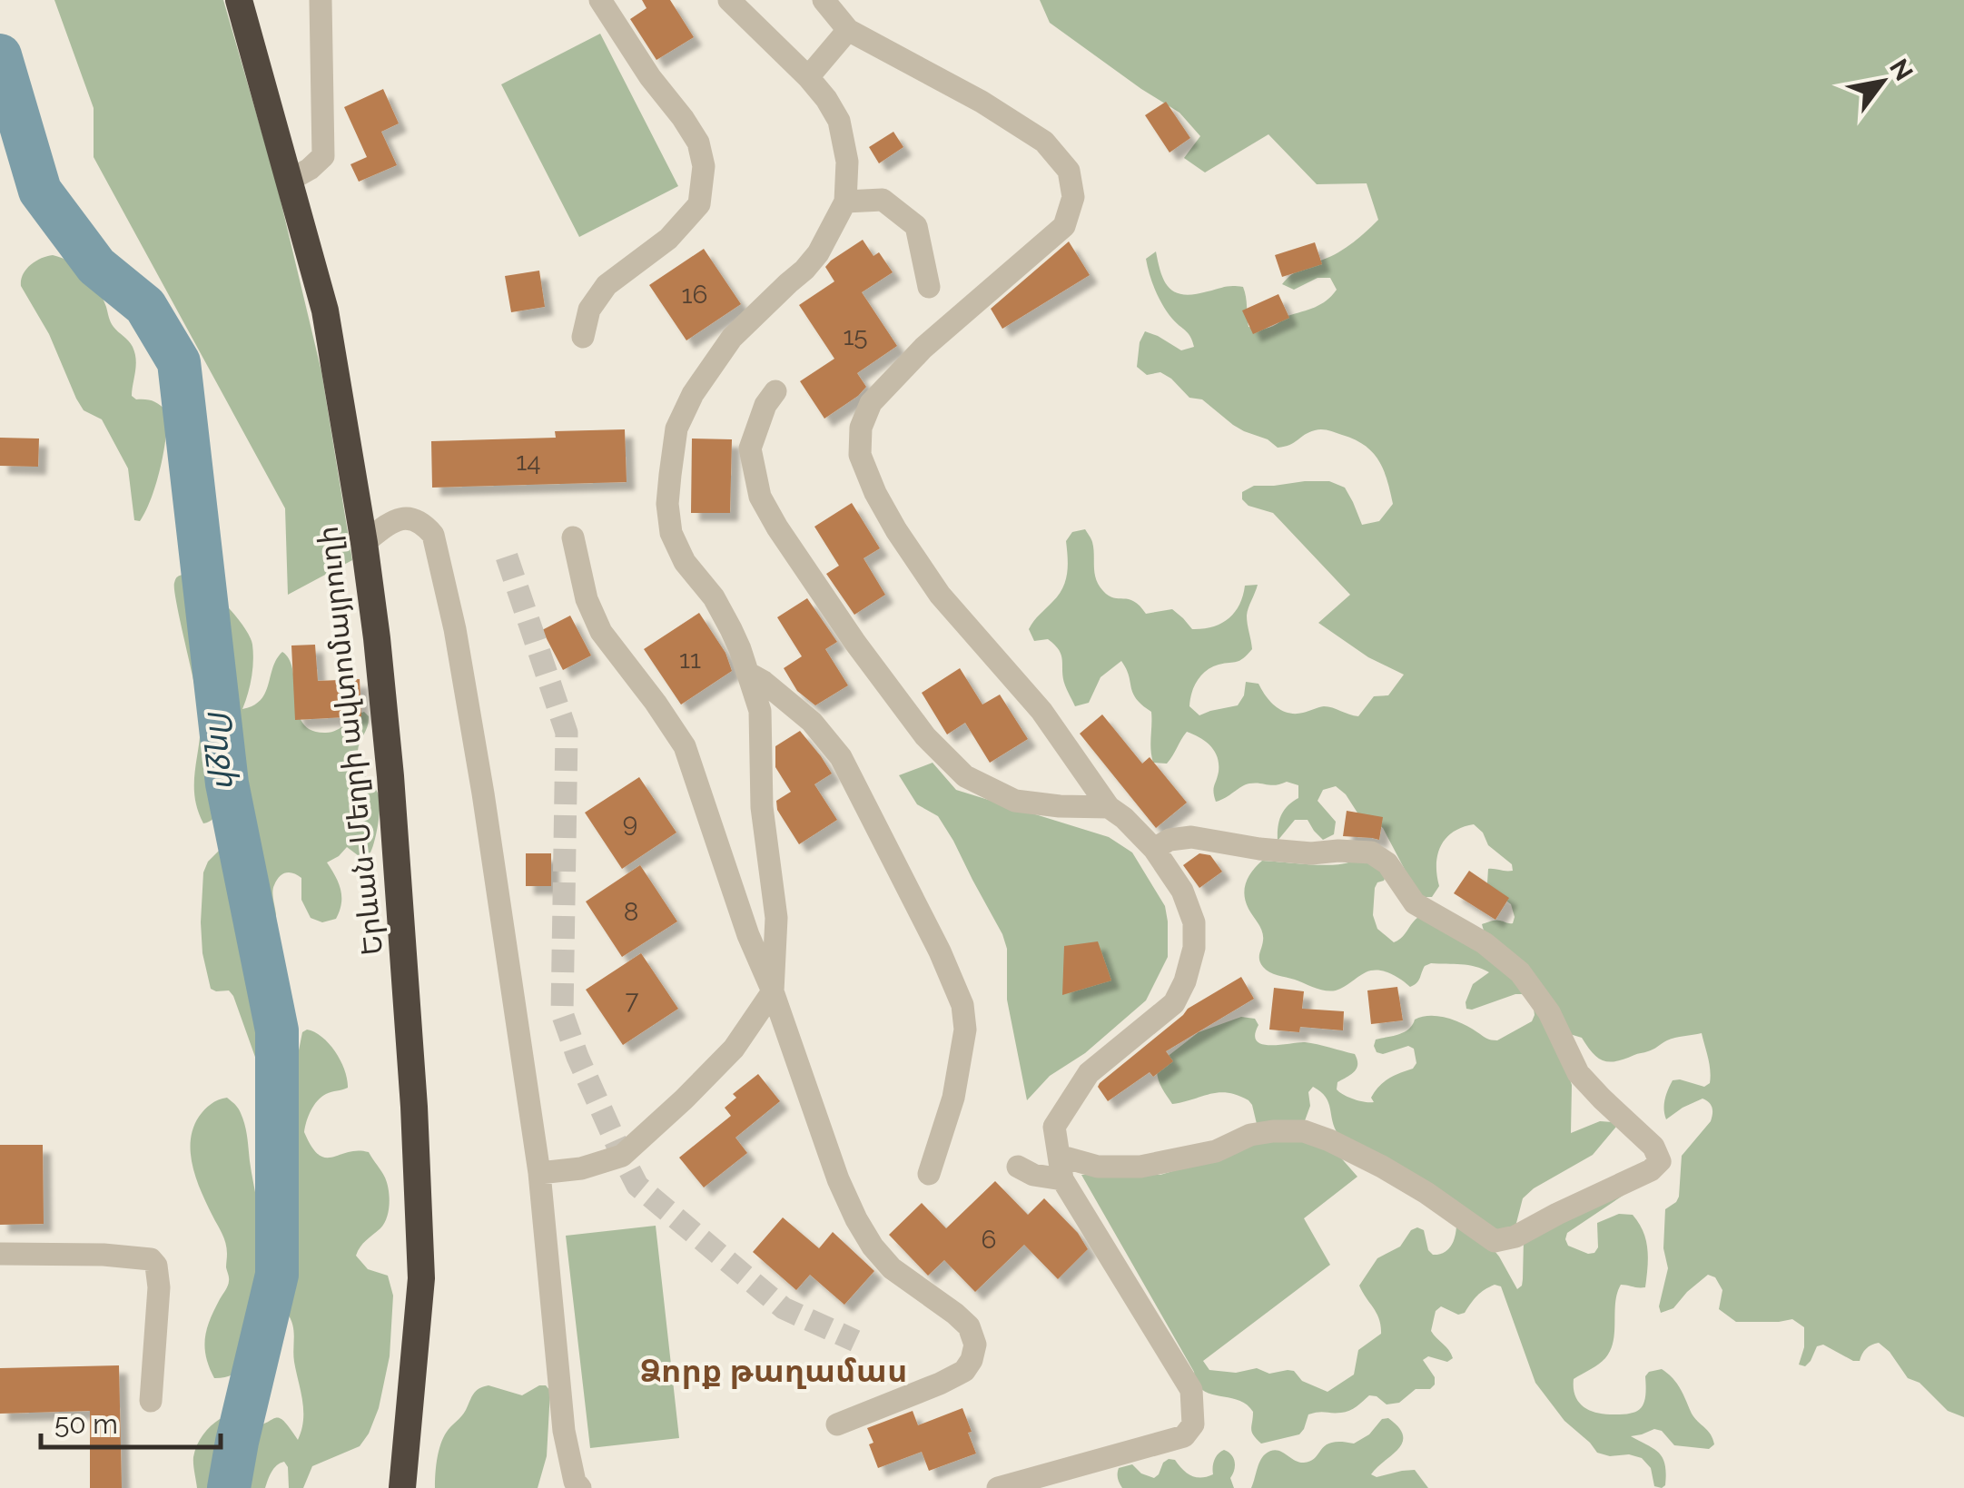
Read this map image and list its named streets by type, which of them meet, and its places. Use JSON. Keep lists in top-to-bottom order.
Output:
{
  "streets": {
    "highway": ["Երևան-Մեղրի ավտոմայրուղի"]
  },
  "districts": ["Ձորք թաղամաս"],
  "water": ["Ողջի"],
  "house_numbers": [
    "16",
    "15",
    "14",
    "11",
    "9",
    "8",
    "7",
    "6"
  ],
  "scale_bar": "50 m",
  "north": "top right"
}
